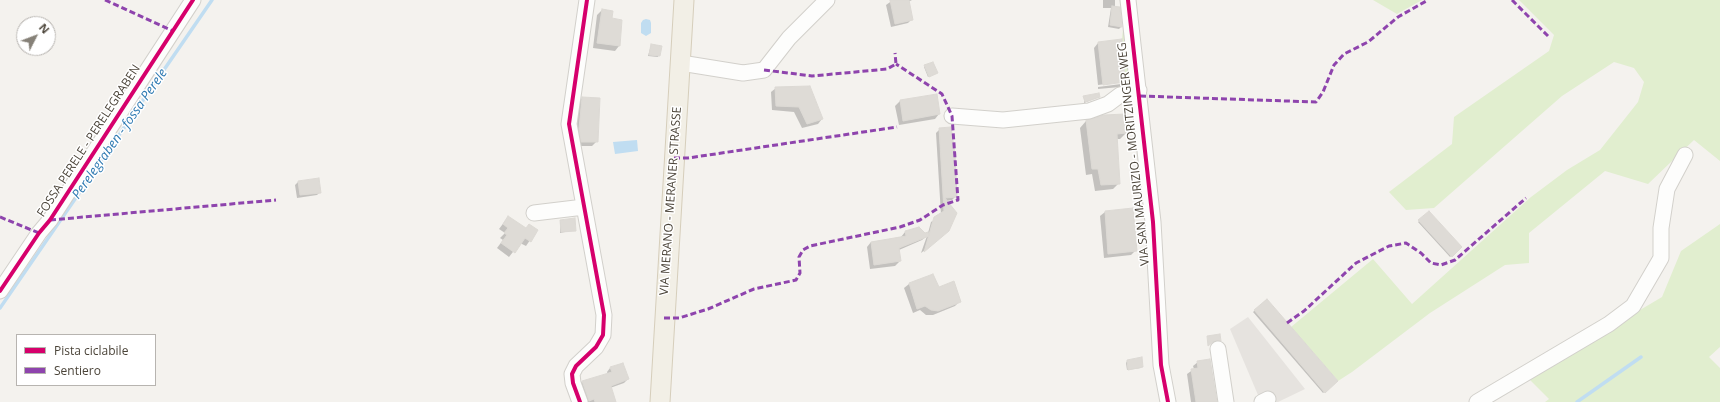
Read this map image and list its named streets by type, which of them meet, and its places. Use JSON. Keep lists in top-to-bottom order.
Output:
{
  "streets": {
    "main road": ["VIA MERANO - MERANER STRASSE"],
    "street": ["FOSSA PERELE - PERELEGRABEN", "VIA SAN MAURIZIO - MORITZINGER WEG"]
  },
  "water": ["Perelegraben - fossa Perele"],
  "legend": ["Pista ciclabile", "Sentiero"],
  "north": "top right"
}
